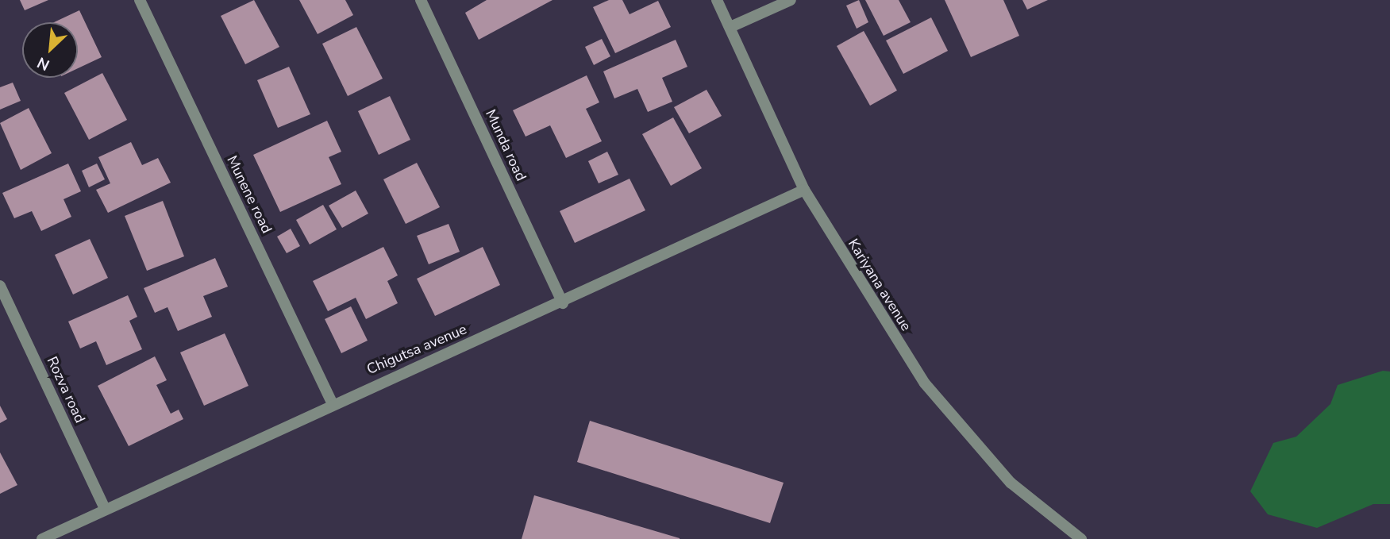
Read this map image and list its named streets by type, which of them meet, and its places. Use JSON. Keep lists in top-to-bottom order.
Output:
{
  "streets": {
    "street": [
      "Munda road",
      "Munene road",
      "Kariyana avenue",
      "Chigutsa avenue",
      "Rozva road"
    ]
  },
  "crossings": [
    ["Munda road", "Chigutsa avenue"],
    ["Munene road", "Chigutsa avenue"],
    ["Kariyana avenue", "Chigutsa avenue"],
    ["Chigutsa avenue", "Rozva road"]
  ],
  "north": "bottom left"
}
